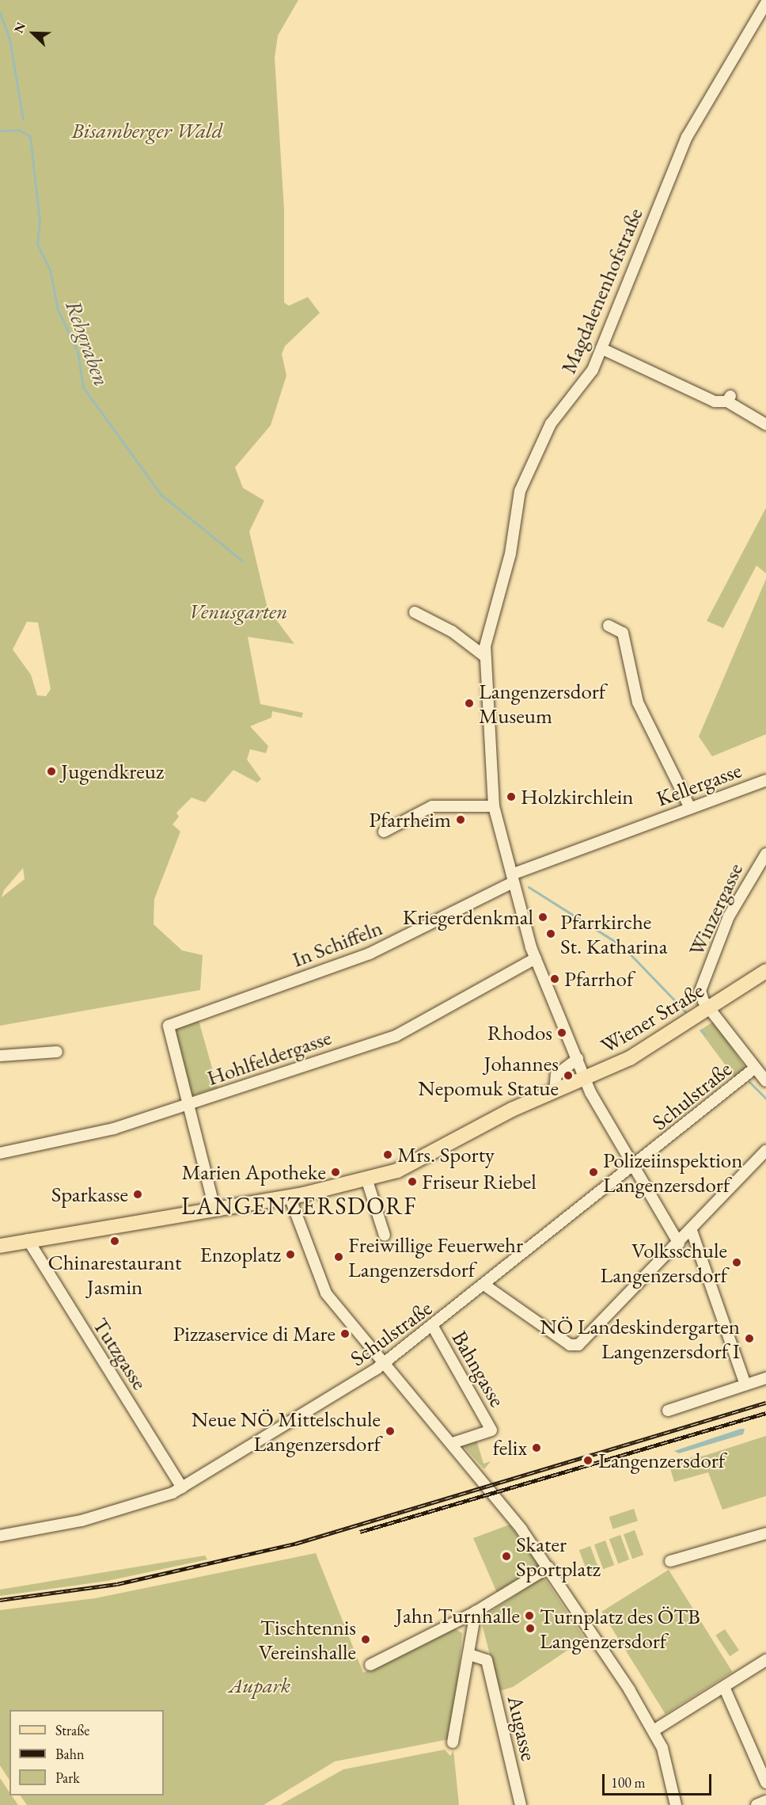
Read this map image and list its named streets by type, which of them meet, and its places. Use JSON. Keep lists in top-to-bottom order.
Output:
{
  "streets": {
    "main road": ["Wiener Straße"],
    "street": [
      "Magdalenenhofstraße",
      "Kellergasse",
      "Winzergasse",
      "In Schiffeln",
      "Hohlfeldergasse",
      "Schulstraße",
      "Tutzgasse",
      "Bahngasse",
      "Augasse"
    ]
  },
  "crossings": [
    ["Magdalenenhofstraße", "Kellergasse"],
    ["Magdalenenhofstraße", "In Schiffeln"],
    ["Magdalenenhofstraße", "Wiener Straße"],
    ["Magdalenenhofstraße", "Hohlfeldergasse"],
    ["Magdalenenhofstraße", "Schulstraße"],
    ["Kellergasse", "In Schiffeln"],
    ["Winzergasse", "Wiener Straße"],
    ["Winzergasse", "Schulstraße"],
    ["In Schiffeln", "Hohlfeldergasse"],
    ["Wiener Straße", "Tutzgasse"],
    ["Schulstraße", "Tutzgasse"],
    ["Schulstraße", "Bahngasse"]
  ],
  "districts": ["LANGENZERSDORF"],
  "water": ["Rehgraben"],
  "parks": ["Bisamberger Wald", "Venusgarten", "Aupark"],
  "places": [
    "Langenzersdorf Museum",
    "Jugendkreuz",
    "Holzkirchlein",
    "Pfarrheim",
    "Kriegerdenkmal",
    "Pfarrkirche St. Katharina",
    "Pfarrhof",
    "Rhodos",
    "Johannes Nepomuk Statue",
    "Mrs. Sporty",
    "Marien Apotheke",
    "Polizeiinspektion Langenzersdorf",
    "Friseur Riebel",
    "Sparkasse",
    "Chinarestaurant Jasmin",
    "Enzoplatz",
    "Freiwillige Feuerwehr Langenzersdorf",
    "Volksschule Langenzersdorf",
    "Pizzaservice di Mare",
    "NÖ Landeskindergarten Langenzersdorf I",
    "Neue NÖ Mittelschule Langenzersdorf",
    "felix",
    "Langenzersdorf",
    "Skater Sportplatz",
    "Jahn Turnhalle",
    "Turnplatz des ÖTB Langenzersdorf",
    "Tischtennis Vereinshalle"
  ],
  "legend": ["Straße", "Bahn", "Park"],
  "scale_bar": "100 m",
  "north": "top left"
}
